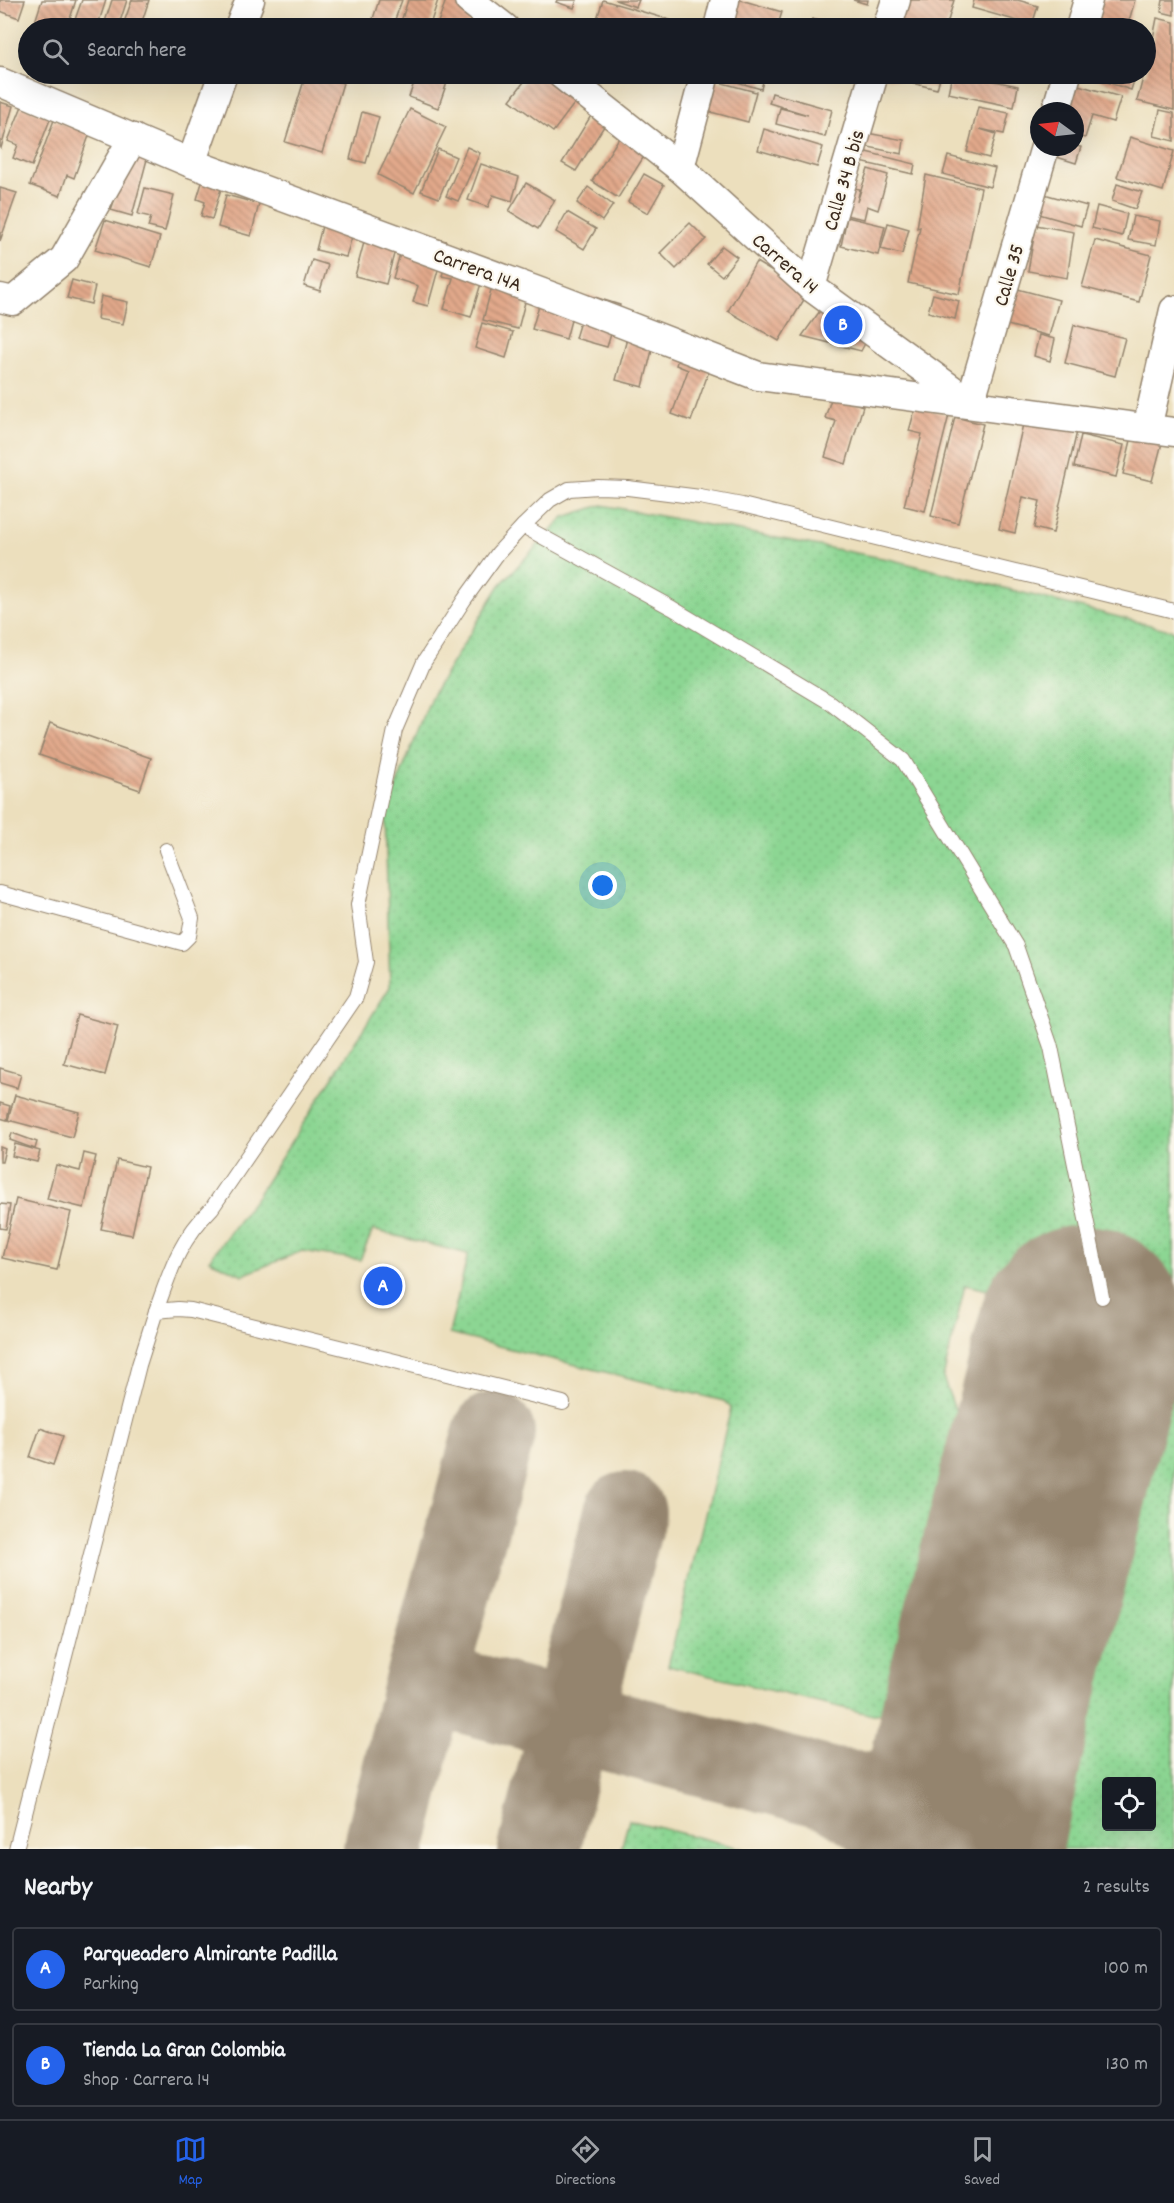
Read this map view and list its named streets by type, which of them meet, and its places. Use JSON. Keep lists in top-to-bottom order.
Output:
{
  "streets": {
    "street": [
      "Calle 34 B bis",
      "Carrera 14",
      "Carrera 14A",
      "Calle 35"
    ]
  },
  "crossings": [
    ["Calle 34 B bis", "Carrera 14"],
    ["Carrera 14", "Carrera 14A"],
    ["Carrera 14", "Calle 35"],
    ["Carrera 14A", "Calle 35"]
  ],
  "north": "left",
  "page": {
    "search": "Search here",
    "pins": ["B", "A"],
    "heading": ["Nearby", "2 results"],
    "list": [
      {
        "mark": "A",
        "name": "Parqueadero Almirante Padilla",
        "note": "Parking",
        "value": "100 m"
      },
      {
        "mark": "B",
        "name": "Tienda La Gran Colombia",
        "note": "Shop · Carrera 14",
        "value": "130 m"
      }
    ],
    "nav": ["Map", "Directions", "Saved"]
  }
}
